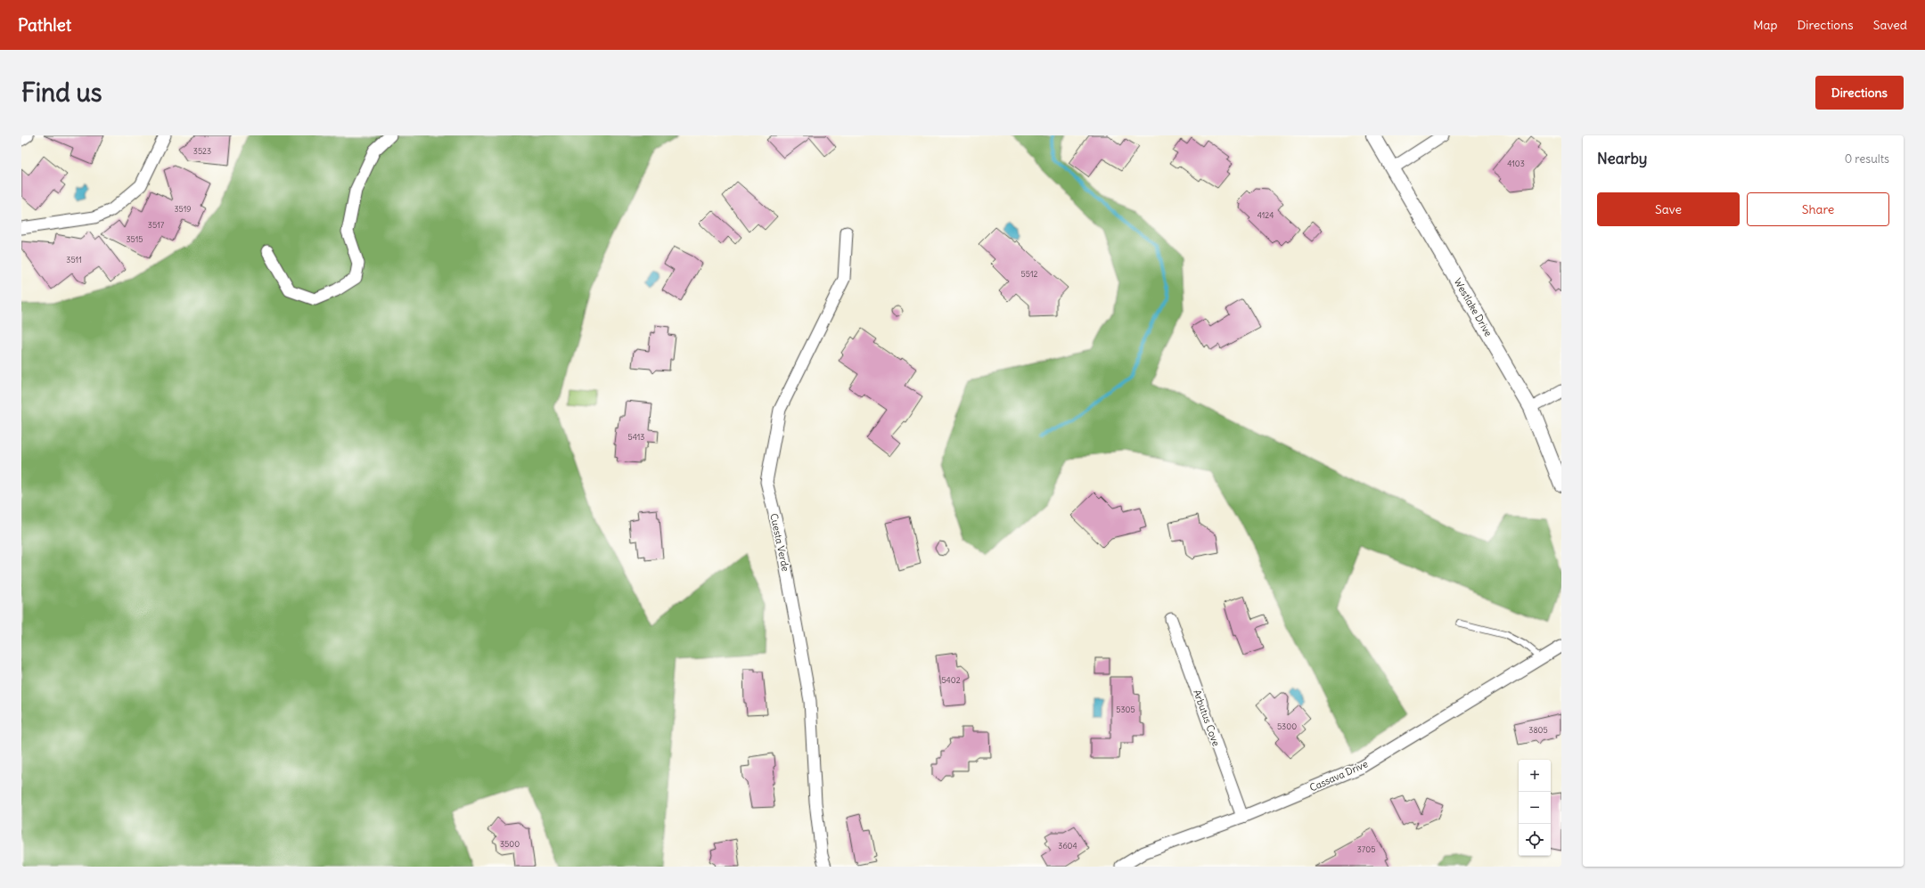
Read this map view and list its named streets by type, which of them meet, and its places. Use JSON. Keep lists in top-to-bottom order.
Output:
{
  "streets": {
    "street": [
      "Westlake Drive",
      "Cuesta Verde",
      "Arbutus Cove",
      "Cassava Drive"
    ]
  },
  "crossings": [
    ["Arbutus Cove", "Cassava Drive"]
  ],
  "house_numbers": [
    "3523",
    "4103",
    "3519",
    "4124",
    "3517",
    "3515",
    "3511",
    "5512",
    "5413",
    "5402",
    "5305",
    "5300",
    "3805",
    "3500",
    "3604",
    "3705"
  ],
  "page": {
    "header": "Pathlet",
    "nav": ["Map", "Directions", "Saved"],
    "buttons": [
      "Directions",
      ["Save", "Share"]
    ],
    "title": "Find us",
    "heading": ["Nearby", "0 results"],
    "map_buttons": ["+", "−"]
  }
}
